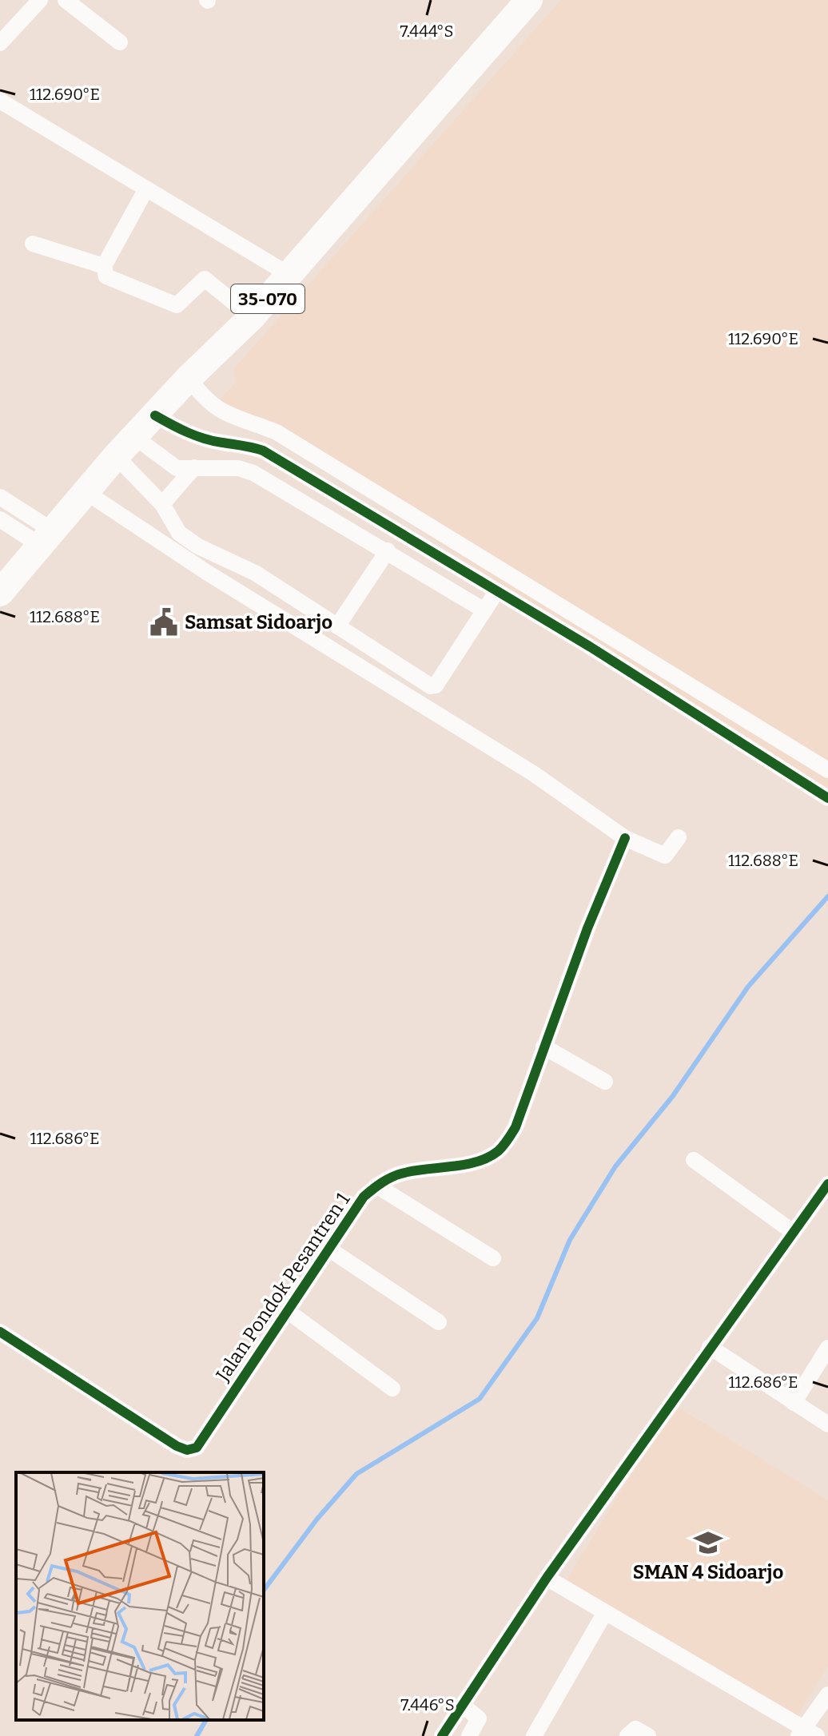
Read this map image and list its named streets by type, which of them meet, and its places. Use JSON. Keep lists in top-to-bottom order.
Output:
{
  "streets": {
    "main road": ["35-070"],
    "street": ["Jalan Pondok Pesantren 1"]
  },
  "places": {
    "public building": ["Samsat Sidoarjo"],
    "school or university": ["SMAN 4 Sidoarjo"]
  },
  "coordinates": [
    "7.444°S",
    "112.690°E",
    "112.688°E",
    "112.686°E",
    "7.446°S"
  ]
}
